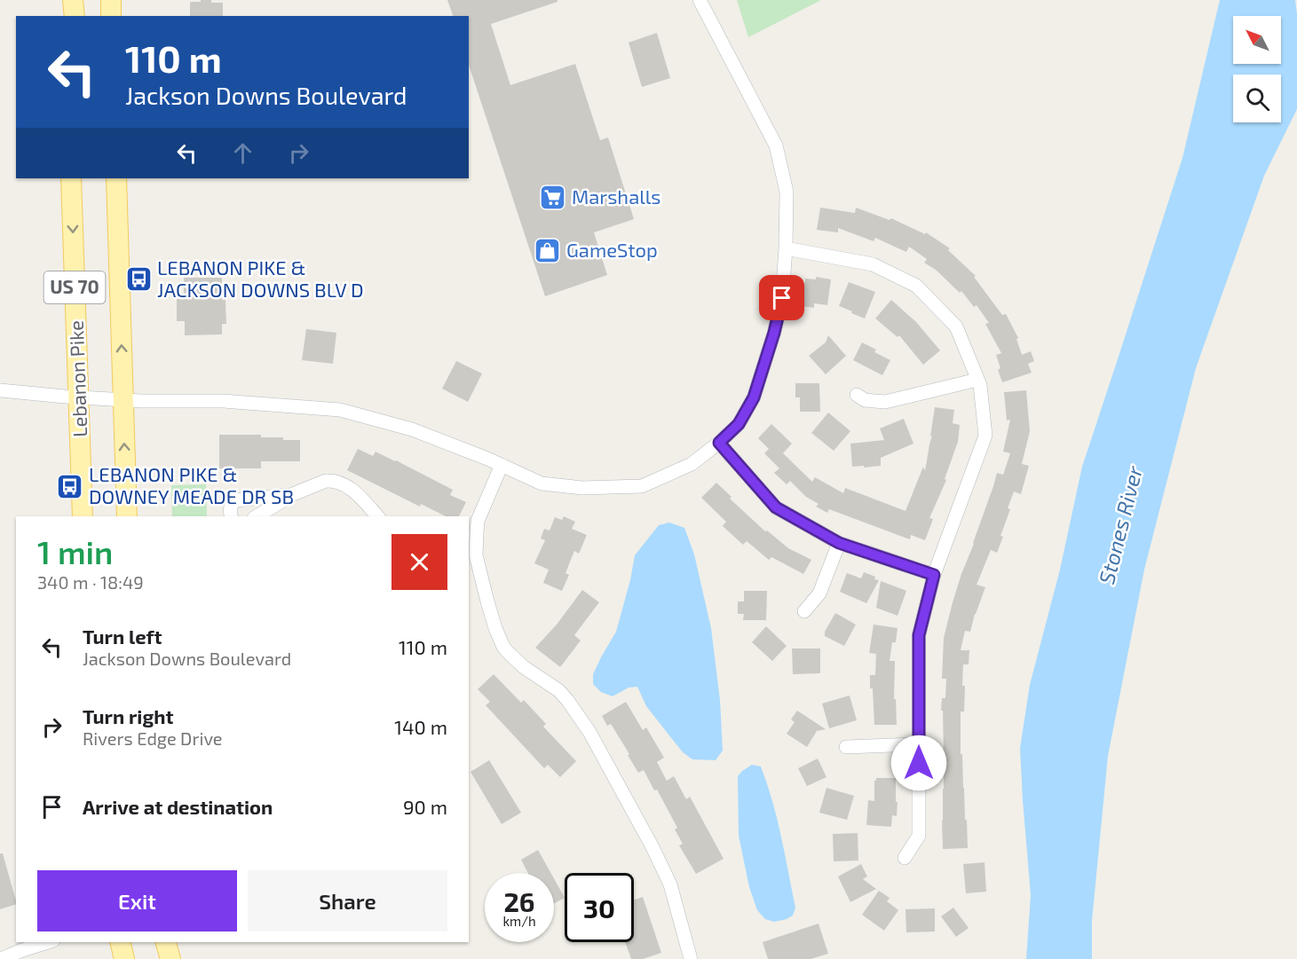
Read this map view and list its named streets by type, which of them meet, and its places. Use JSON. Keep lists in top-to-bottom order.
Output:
{
  "streets": {
    "main road": ["US 70", "Lebanon Pike"]
  },
  "water": ["Stones River"],
  "places": {
    "supermarket": ["Marshalls"],
    "shop": ["GameStop"],
    "bus stop": ["LEBANON PIKE & JACKSON DOWNS BLV D", "LEBANON PIKE & DOWNEY MEADE DR SB"]
  },
  "north": "top left",
  "page": {
    "turn": ["110 m", "Jackson Downs Boulevard"],
    "heading": ["1 min", "340 m · 18:49"],
    "list": [
      {
        "name": "Turn left",
        "note": "Jackson Downs Boulevard",
        "value": "110 m"
      },
      {
        "name": "Turn right",
        "note": "Rivers Edge Drive",
        "value": "140 m"
      },
      {
        "name": "Arrive at destination",
        "value": "90 m"
      }
    ],
    "buttons": ["Exit", "Share"],
    "speed": "26 km/h",
    "limit": "30"
  }
}
